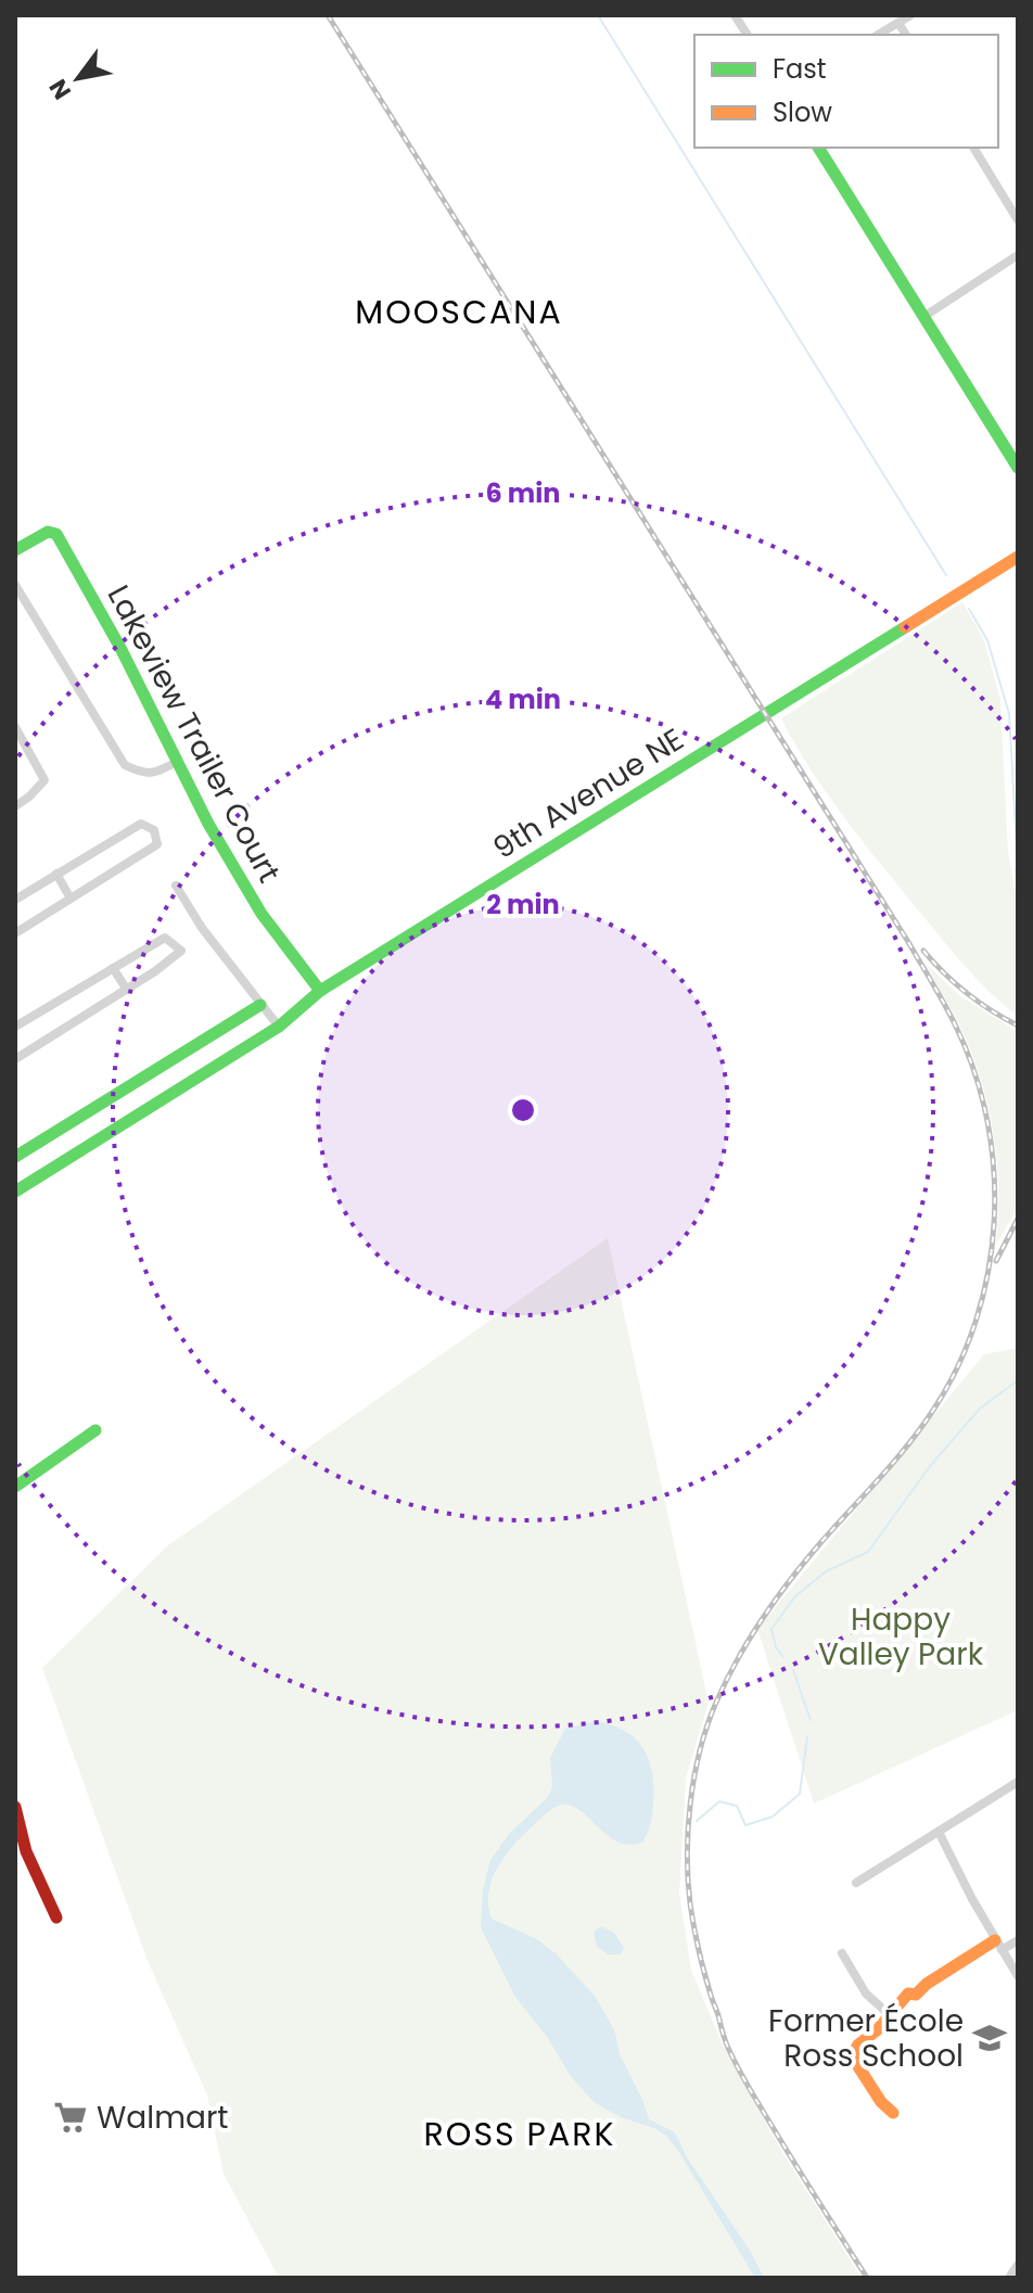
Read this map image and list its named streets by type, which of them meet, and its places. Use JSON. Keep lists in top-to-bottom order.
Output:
{
  "streets": {
    "street": ["Lakeview Trailer Court", "9th Avenue NE"]
  },
  "crossings": [
    ["Lakeview Trailer Court", "9th Avenue NE"]
  ],
  "districts": ["MOOSCANA", "ROSS PARK"],
  "parks": ["Happy Valley Park"],
  "places": {
    "school or university": ["Former École Ross School"],
    "supermarket": ["Walmart"]
  },
  "legend": ["Fast", "Slow"],
  "north": "bottom left",
  "rings": ["6 min", "4 min", "2 min"]
}
